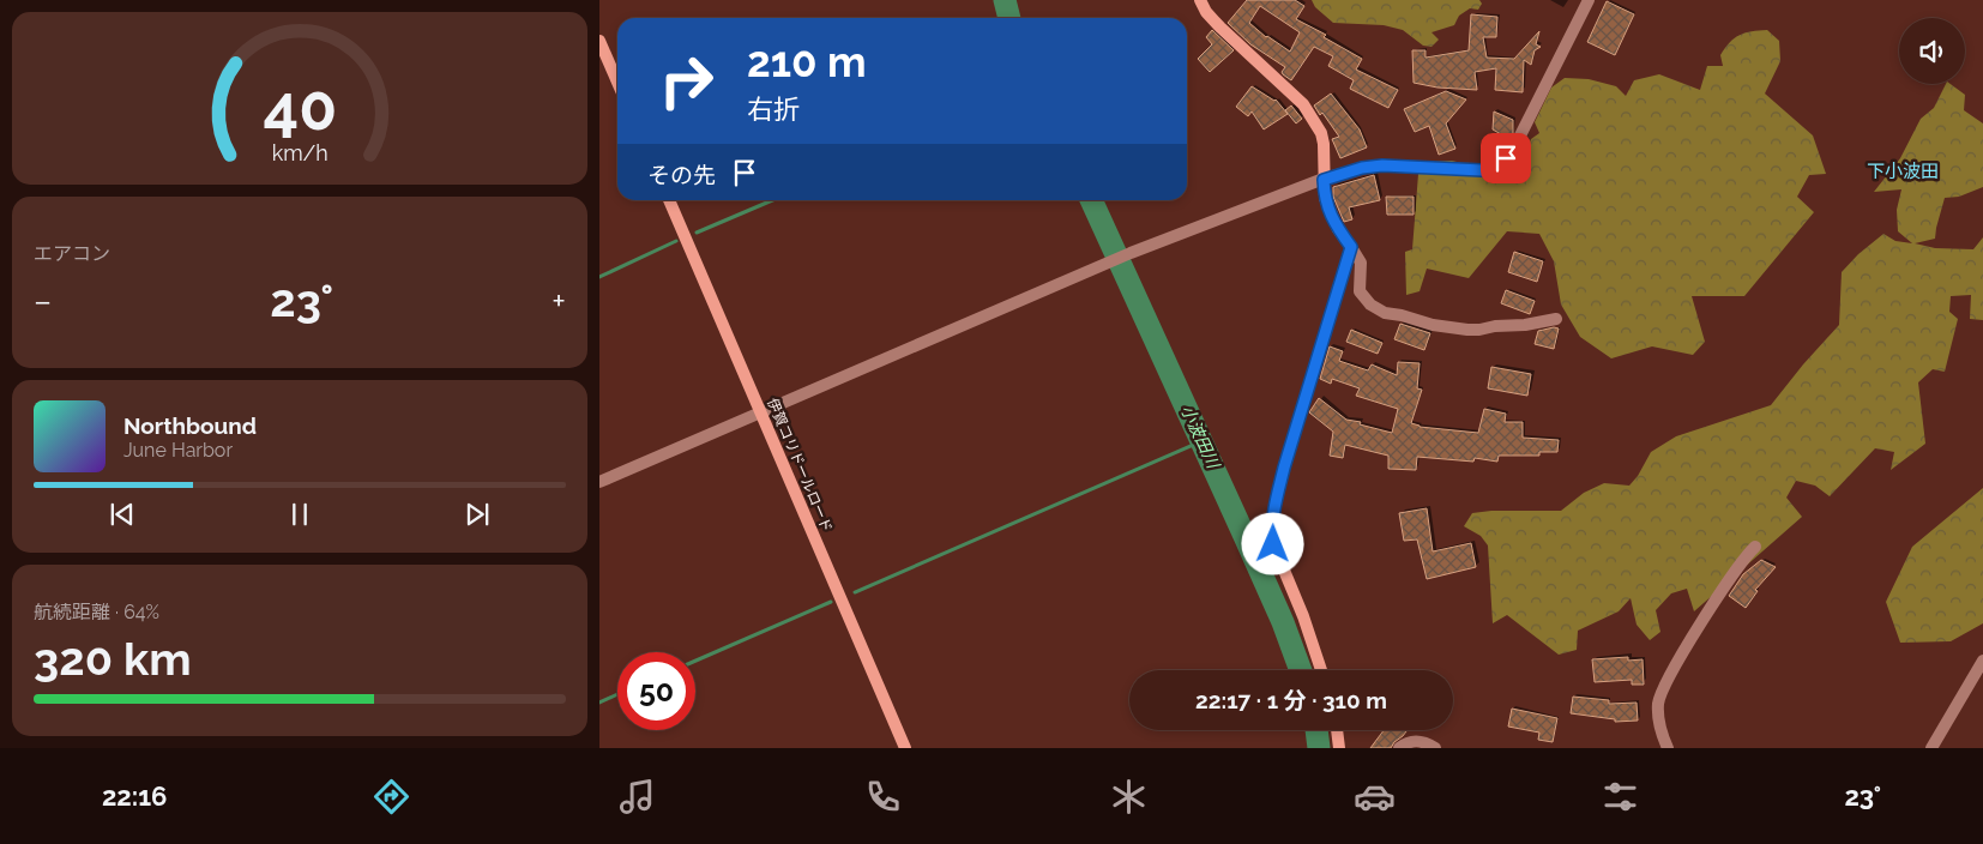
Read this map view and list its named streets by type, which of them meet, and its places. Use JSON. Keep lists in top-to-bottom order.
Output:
{
  "streets": {
    "main road": ["伊賀コリドールロード"]
  },
  "districts": ["下小波田"],
  "water": ["小波田川"],
  "page": {
    "turn": ["210 m", "右折"],
    "then": "その先",
    "tile": [
      "エアコン",
      ["航続距離 · 64%", "320 km"]
    ],
    "heat": ["−", "23°", "+"],
    "song": ["Northbound", "June Harbor"],
    "limit": "50",
    "trip": "22:17 · 1 分 · 310 m",
    "tabs": ["22:16", "23°"],
    "gauge": ["40", "km/h"]
  }
}
